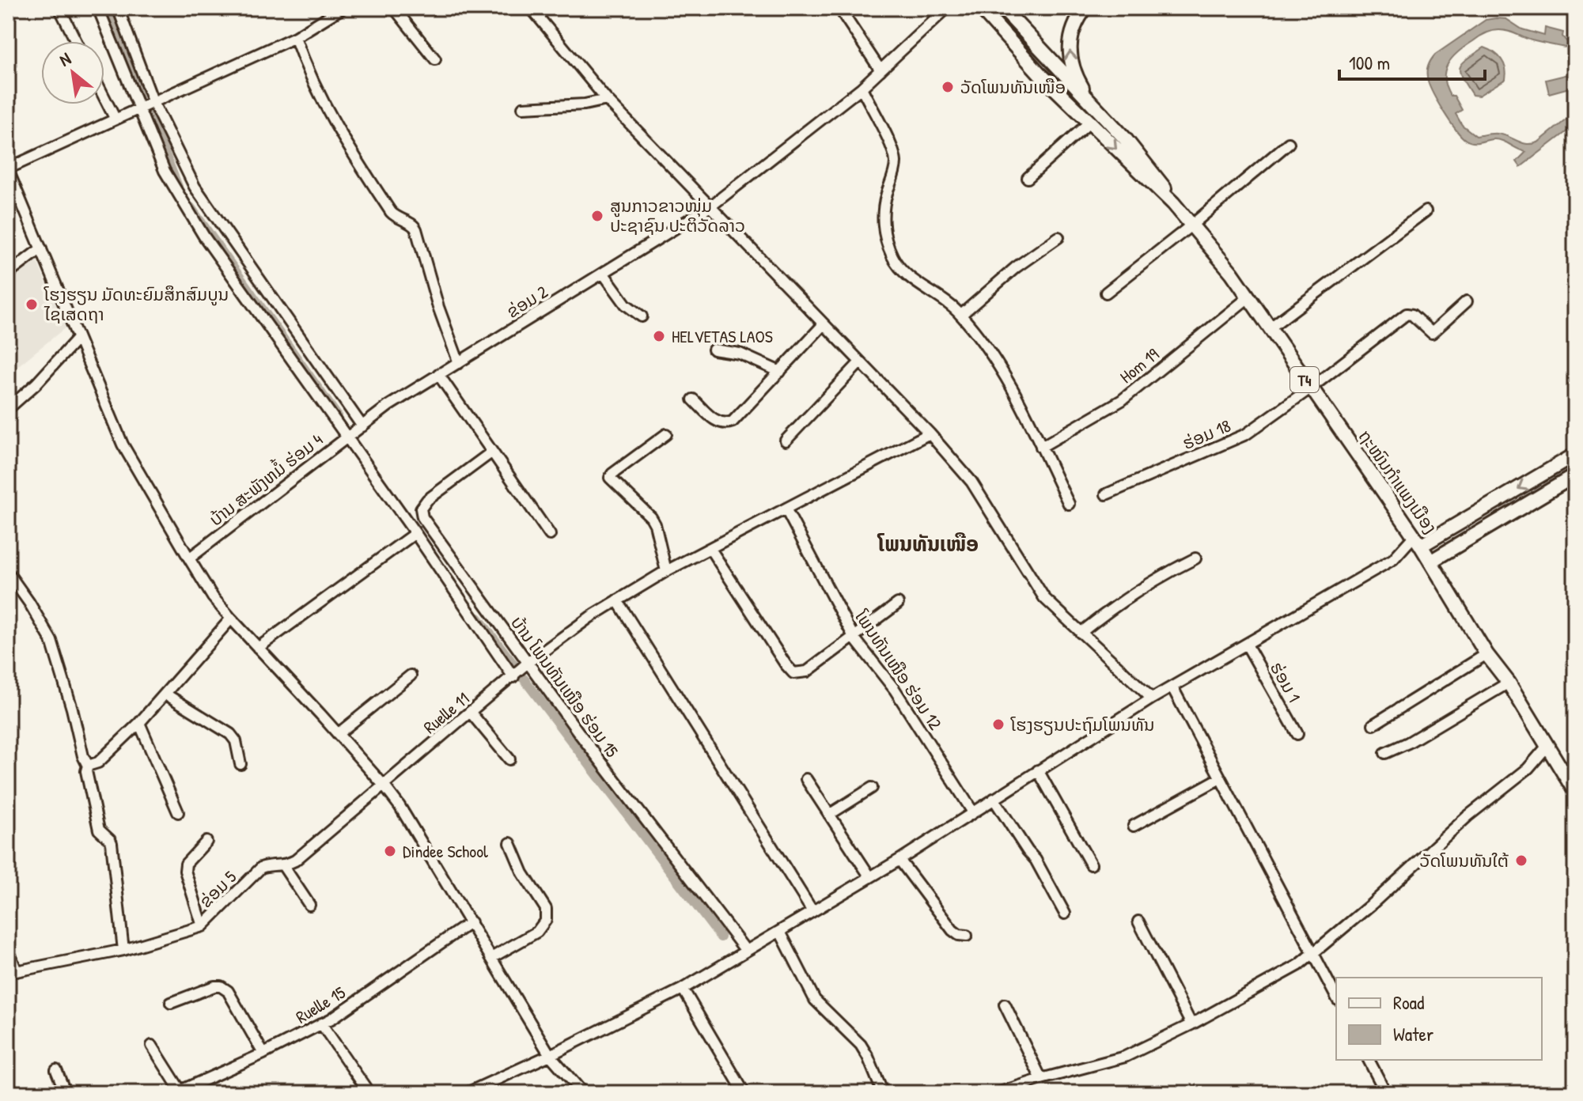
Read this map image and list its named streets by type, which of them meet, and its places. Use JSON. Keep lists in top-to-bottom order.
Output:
{
  "streets": {
    "main road": ["T4", "ຖະໜົນກຳແພງເມືອງ"],
    "street": [
      "ຂ່ອມ 2",
      "Hom 19",
      "ຮ່ອມ 18",
      "ບ້ານ ສະພັງຫມໍ້ ຮ່ອມ 4",
      "ໂພນທັນເໜືອ ຮ່ອມ 12",
      "ຮ່ອມ 1",
      "ບ້ານ ໂພນທັນເໜືອ ຮ່ອມ 15",
      "Ruelle 11",
      "ຂ່ອມ 5",
      "Ruelle 15"
    ]
  },
  "crossings": [
    ["ຂ່ອມ 2", "ບ້ານ ສະພັງຫມໍ້ ຮ່ອມ 4"],
    ["Hom 19", "ຖະໜົນກຳແພງເມືອງ"],
    ["ຮ່ອມ 18", "ຖະໜົນກຳແພງເມືອງ"],
    ["ໂພນທັນເໜືອ ຮ່ອມ 12", "Ruelle 11"],
    ["ບ້ານ ໂພນທັນເໜືອ ຮ່ອມ 15", "Ruelle 11"],
    ["Ruelle 11", "ຂ່ອມ 5"]
  ],
  "districts": ["ໂພນທັນເໜືອ"],
  "places": [
    "ວັດໂພນທັນເໜືອ",
    "ສູນກາວຂາວໜຸ່ມ ປະຊາຊົນ ປະຕິວັດລາວ",
    "ໂຮງຮຽນ ມັດທະຍົມສຶກສົມບູນ ໄຊເສດຖາ",
    "HELVETAS LAOS",
    "ໂຮງຮຽນປະຖົມໂພນທັນ",
    "Dindee School",
    "ວັດໂພນທັນໃຕ້"
  ],
  "legend": ["Road", "Water"],
  "scale_bar": "100 m",
  "north": "top left"
}
